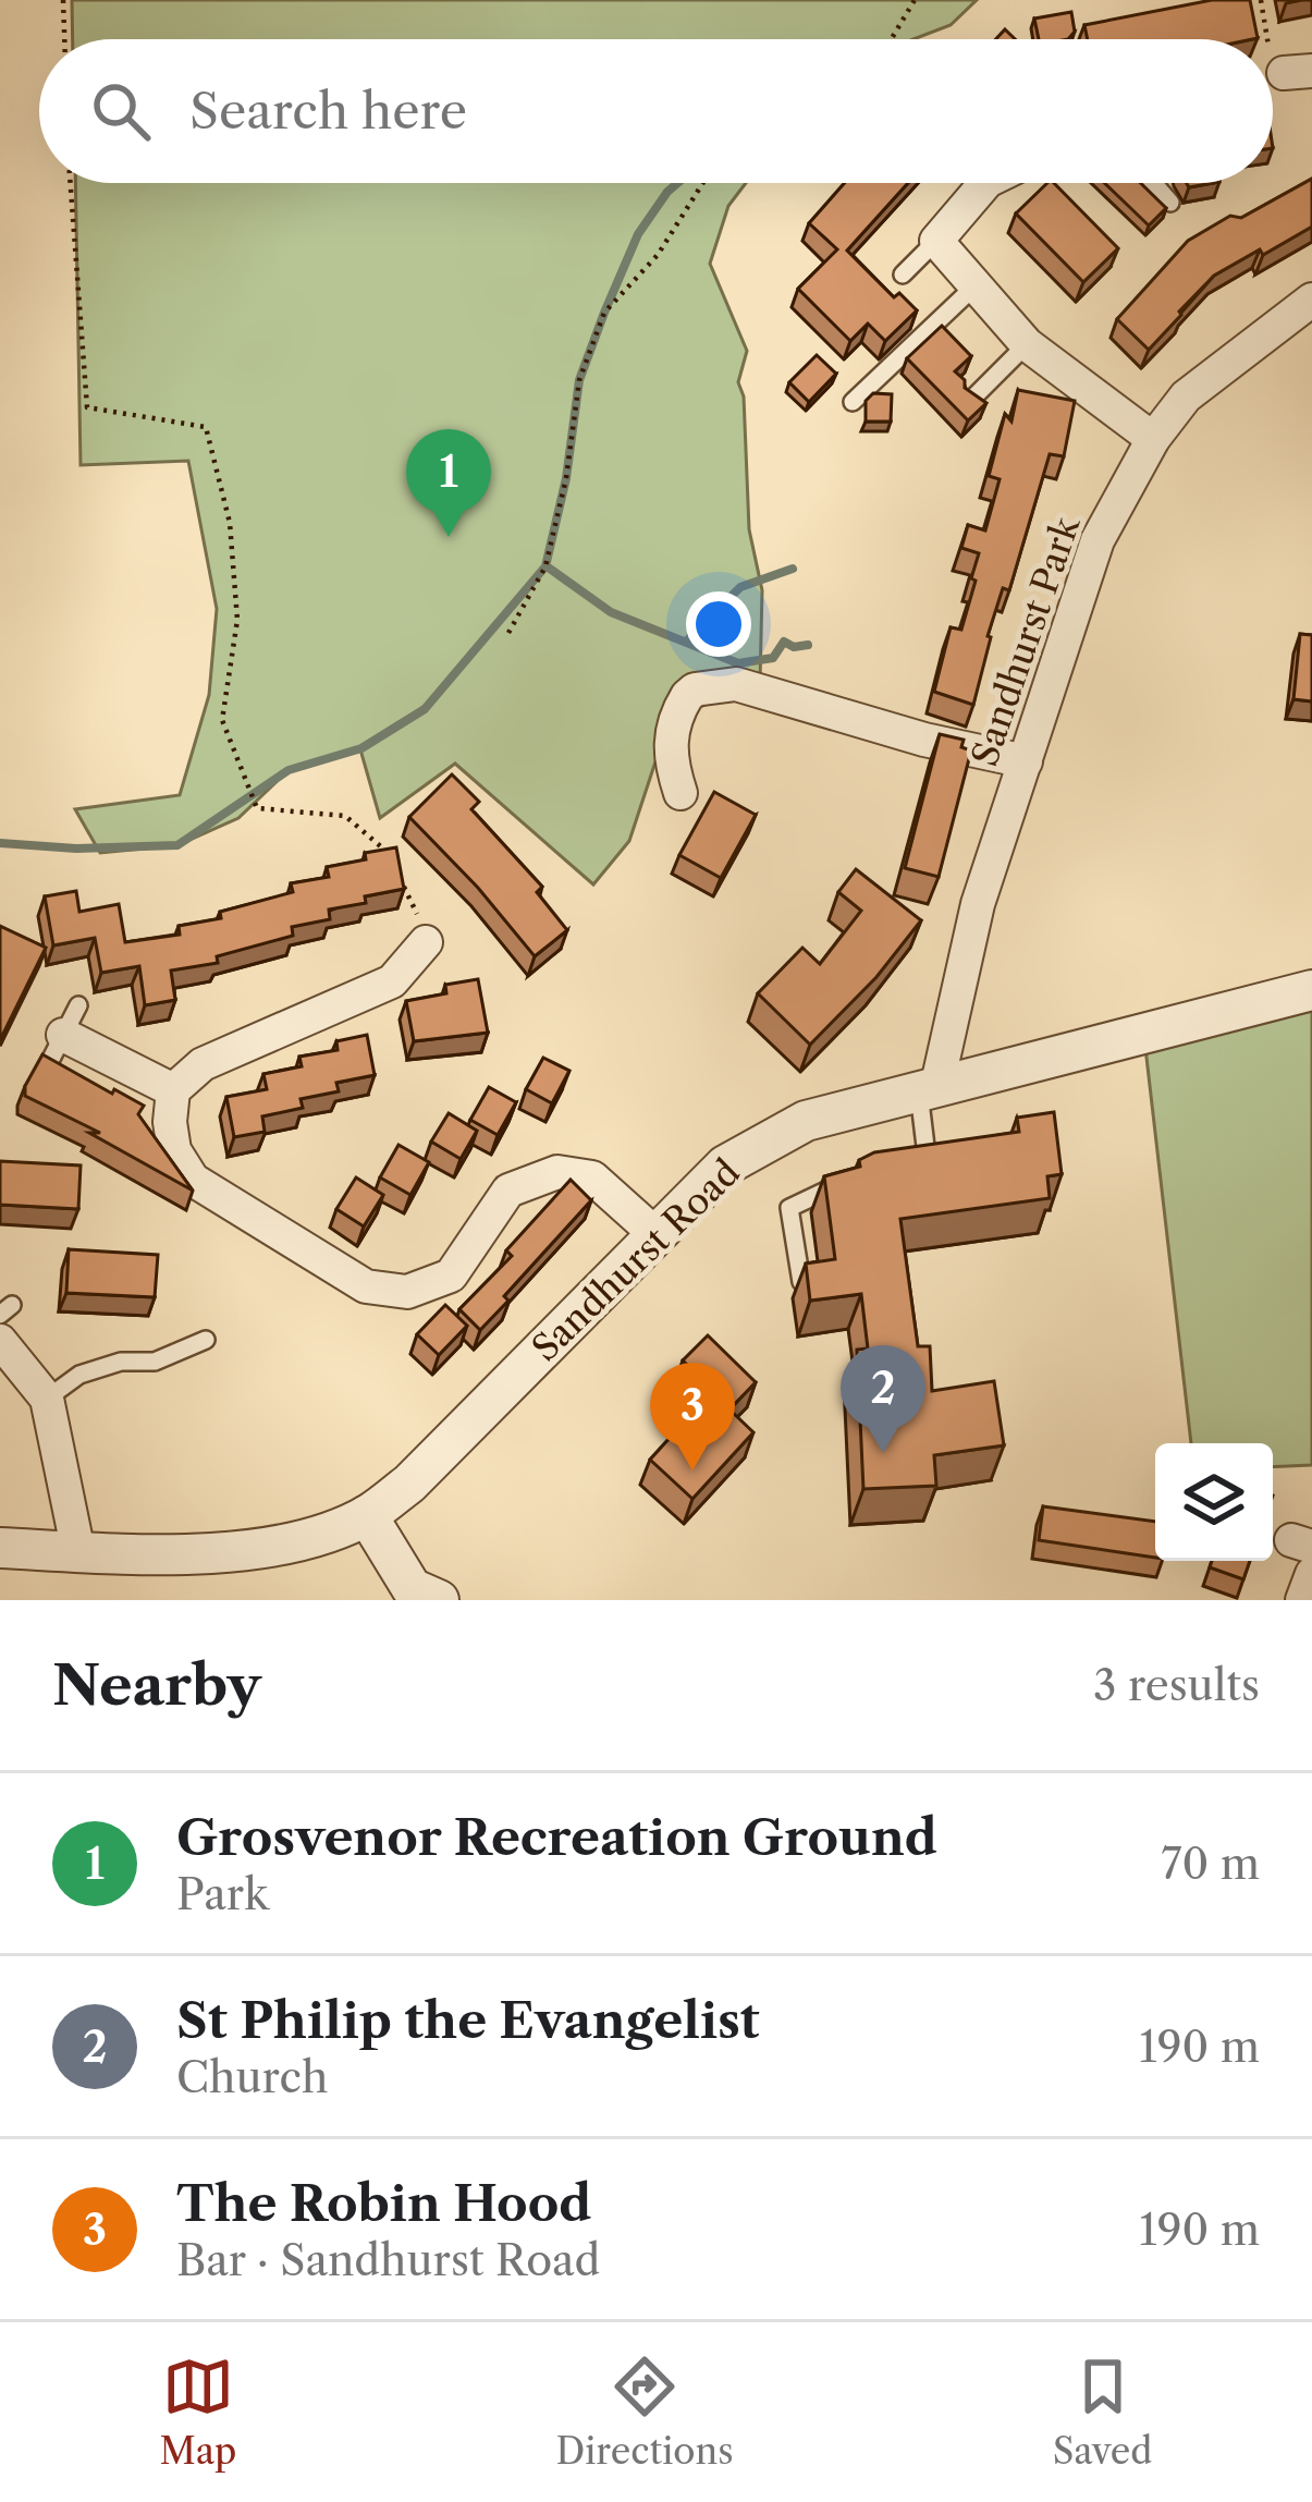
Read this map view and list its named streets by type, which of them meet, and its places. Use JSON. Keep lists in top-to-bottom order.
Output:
{
  "streets": {
    "street": ["Sandhurst Park", "Sandhurst Road"]
  },
  "crossings": [
    ["Sandhurst Park", "Sandhurst Road"]
  ],
  "page": {
    "search": "Search here",
    "pins": ["1", "2", "3"],
    "heading": ["Nearby", "3 results"],
    "list": [
      {
        "mark": "1",
        "name": "Grosvenor Recreation Ground",
        "note": "Park",
        "value": "70 m"
      },
      {
        "mark": "2",
        "name": "St Philip the Evangelist",
        "note": "Church",
        "value": "190 m"
      },
      {
        "mark": "3",
        "name": "The Robin Hood",
        "note": "Bar · Sandhurst Road",
        "value": "190 m"
      }
    ],
    "nav": ["Map", "Directions", "Saved"]
  }
}
